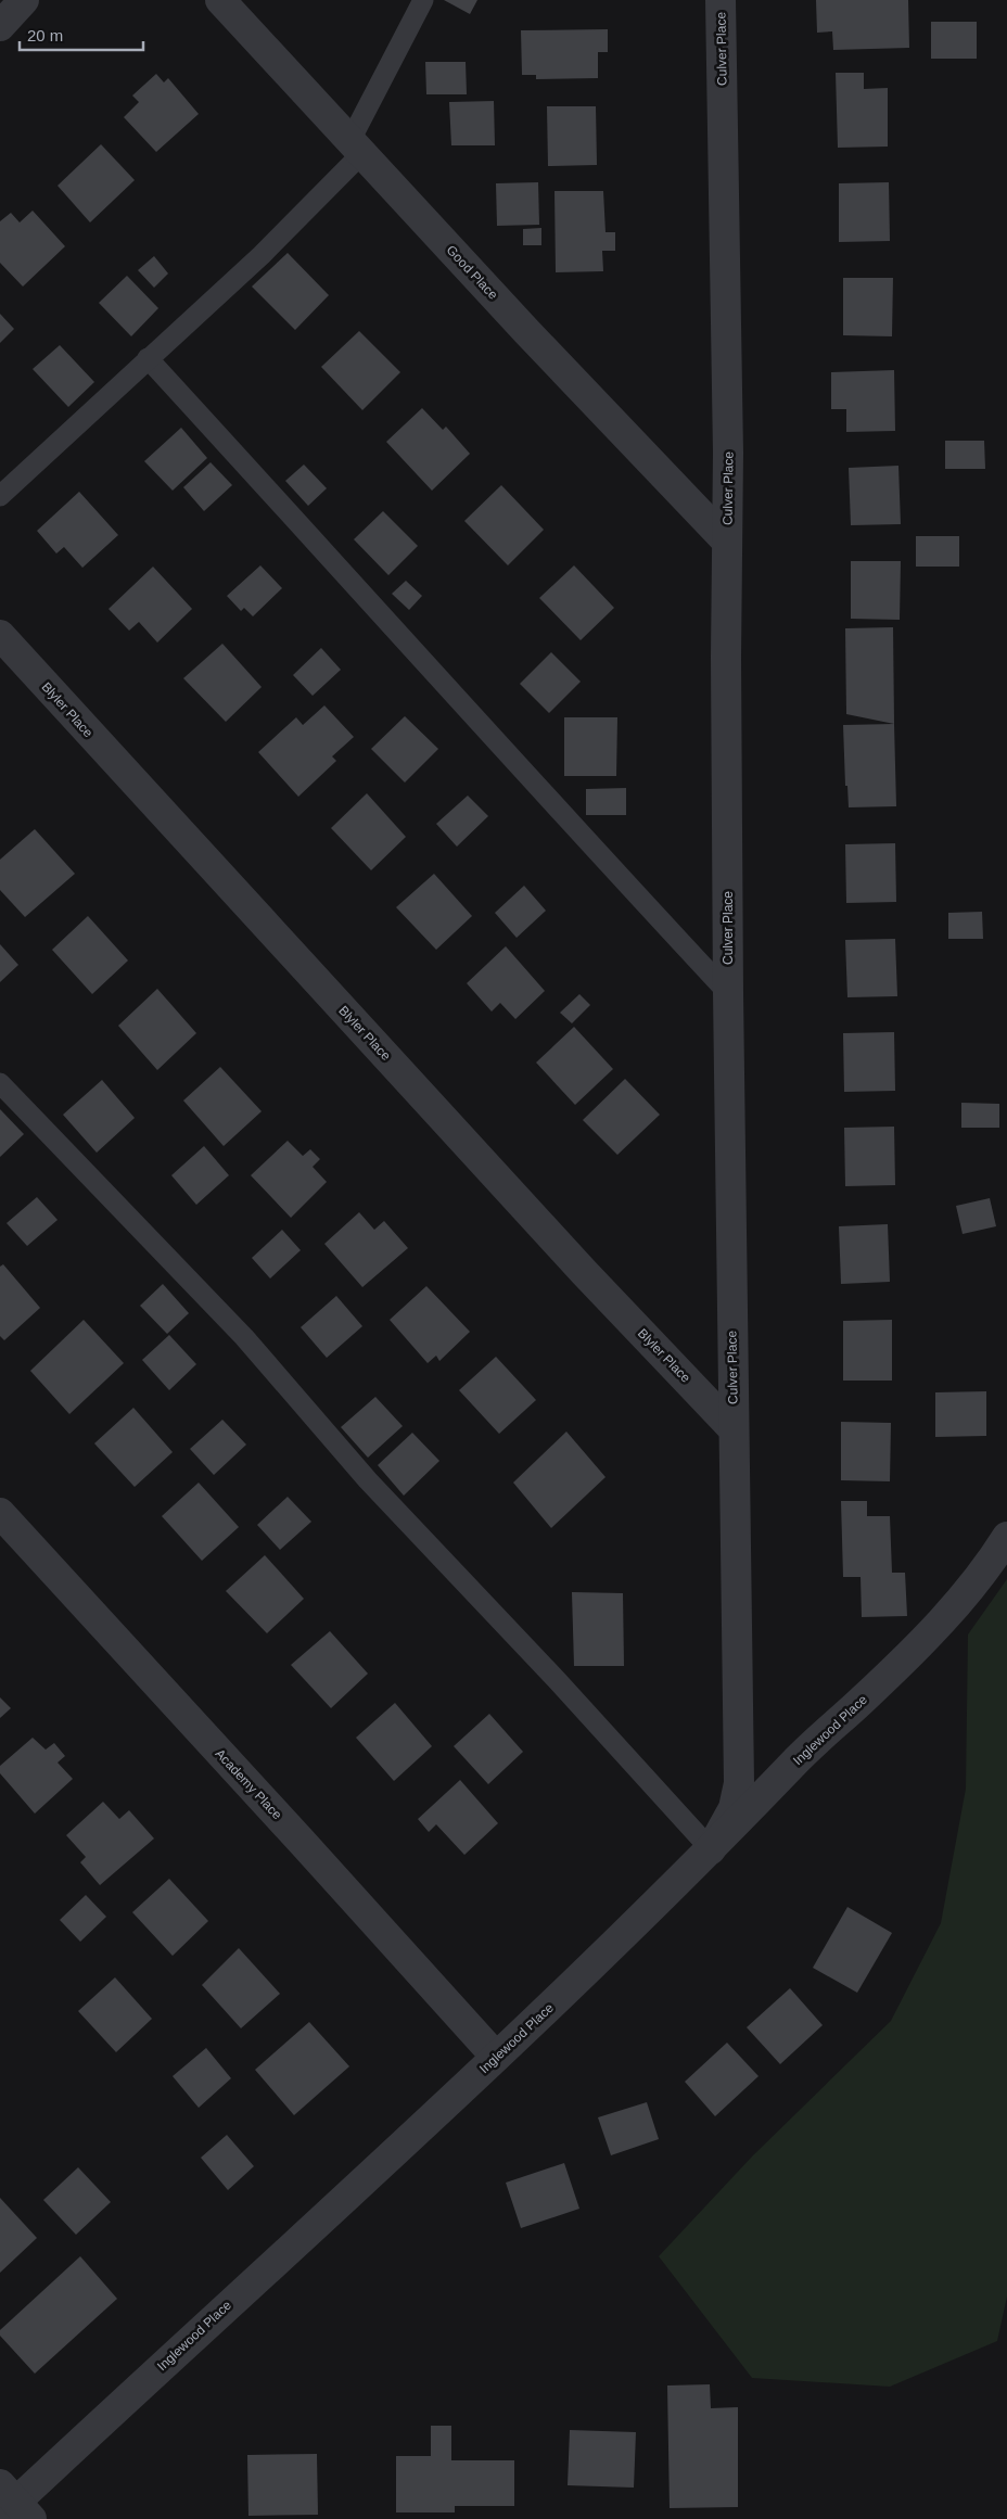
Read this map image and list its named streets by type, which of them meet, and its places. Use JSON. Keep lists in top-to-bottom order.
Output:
{
  "streets": {
    "street": [
      "Culver Place",
      "Good Place",
      "Blyler Place",
      "Inglewood Place",
      "Academy Place"
    ]
  },
  "crossings": [
    ["Culver Place", "Good Place"],
    ["Culver Place", "Blyler Place"],
    ["Culver Place", "Inglewood Place"],
    ["Inglewood Place", "Academy Place"]
  ],
  "scale_bar": "20 m"
}
